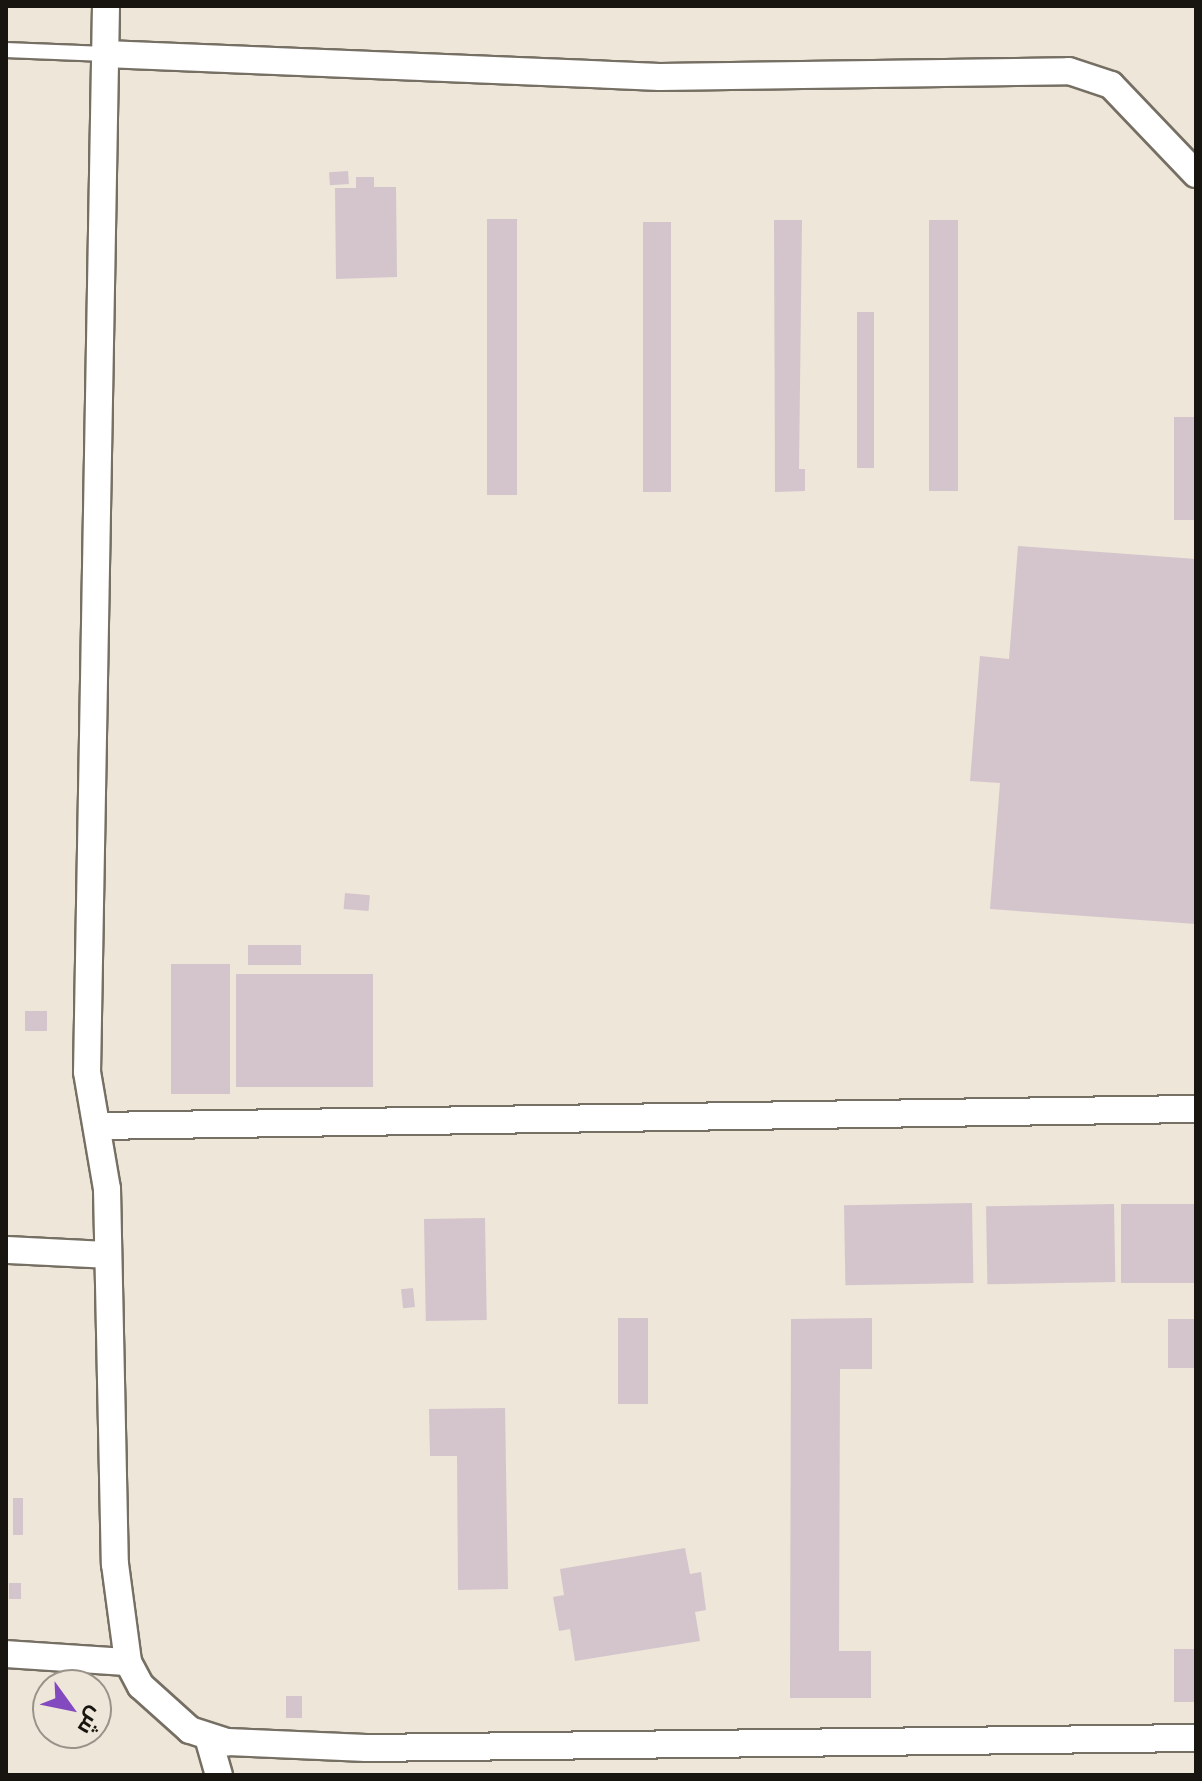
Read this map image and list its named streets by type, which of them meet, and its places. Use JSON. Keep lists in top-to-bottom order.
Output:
{
  "north": "bottom right"
}
